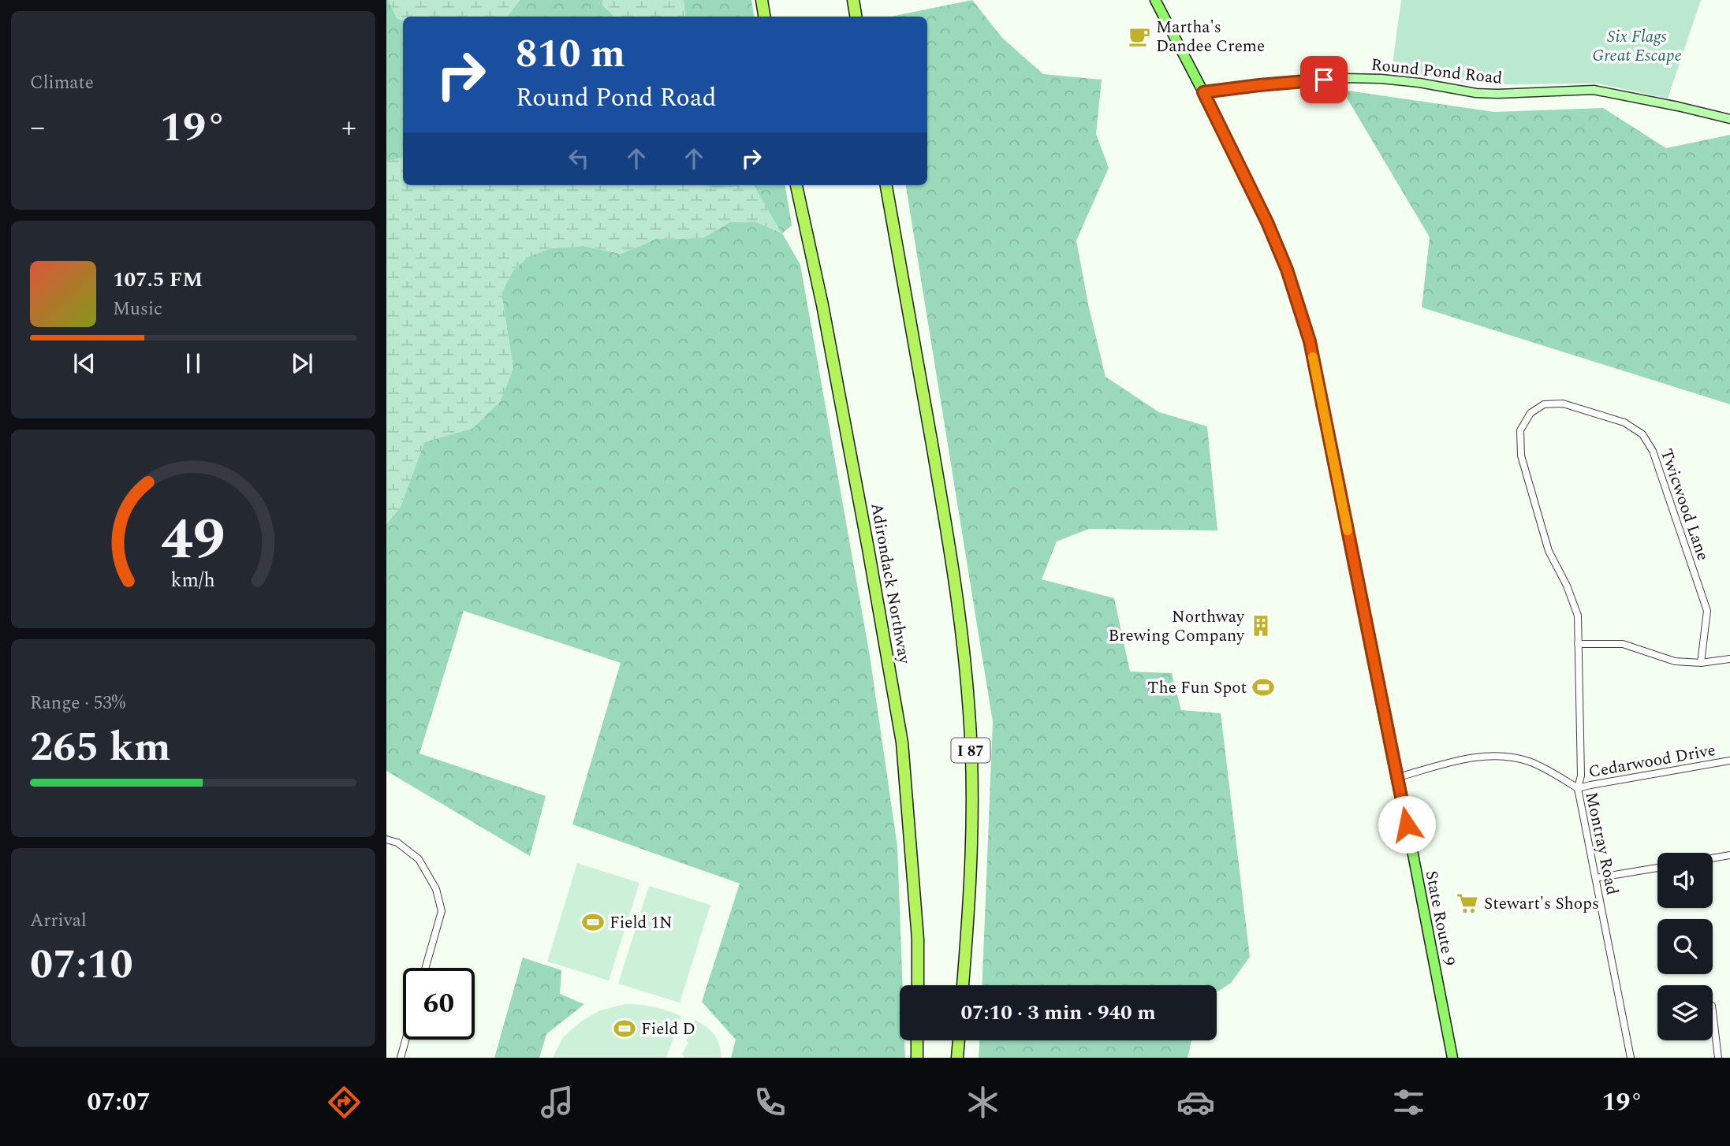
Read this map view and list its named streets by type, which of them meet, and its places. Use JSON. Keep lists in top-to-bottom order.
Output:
{
  "streets": {
    "highway": ["Adirondack Northway", "I 87"],
    "main road": ["State Route 9"],
    "street": [
      "Round Pond Road",
      "Twicwood Lane",
      "Cedarwood Drive",
      "Montray Road"
    ]
  },
  "crossings": [
    ["Round Pond Road", "State Route 9"],
    ["Twicwood Lane", "Cedarwood Drive"],
    ["Twicwood Lane", "Montray Road"],
    ["Cedarwood Drive", "Montray Road"],
    ["Montray Road", "State Route 9"]
  ],
  "parks": ["Six Flags Great Escape"],
  "places": {
    "cafe": ["Martha's Dandee Creme"],
    "building": ["Northway Brewing Company"],
    "sports": ["The Fun Spot", "Field 1N", "Field D"],
    "supermarket": ["Stewart's Shops"]
  },
  "page": {
    "tile": [
      "Climate",
      ["Range · 53%", "265 km"],
      ["Arrival", "07:10"]
    ],
    "turn": ["810 m", "Round Pond Road"],
    "heat": ["−", "19°", "+"],
    "song": ["107.5 FM", "Music"],
    "limit": "60",
    "trip": "07:10 · 3 min · 940 m",
    "tabs": ["07:07", "19°"],
    "gauge": ["49", "km/h"]
  }
}
